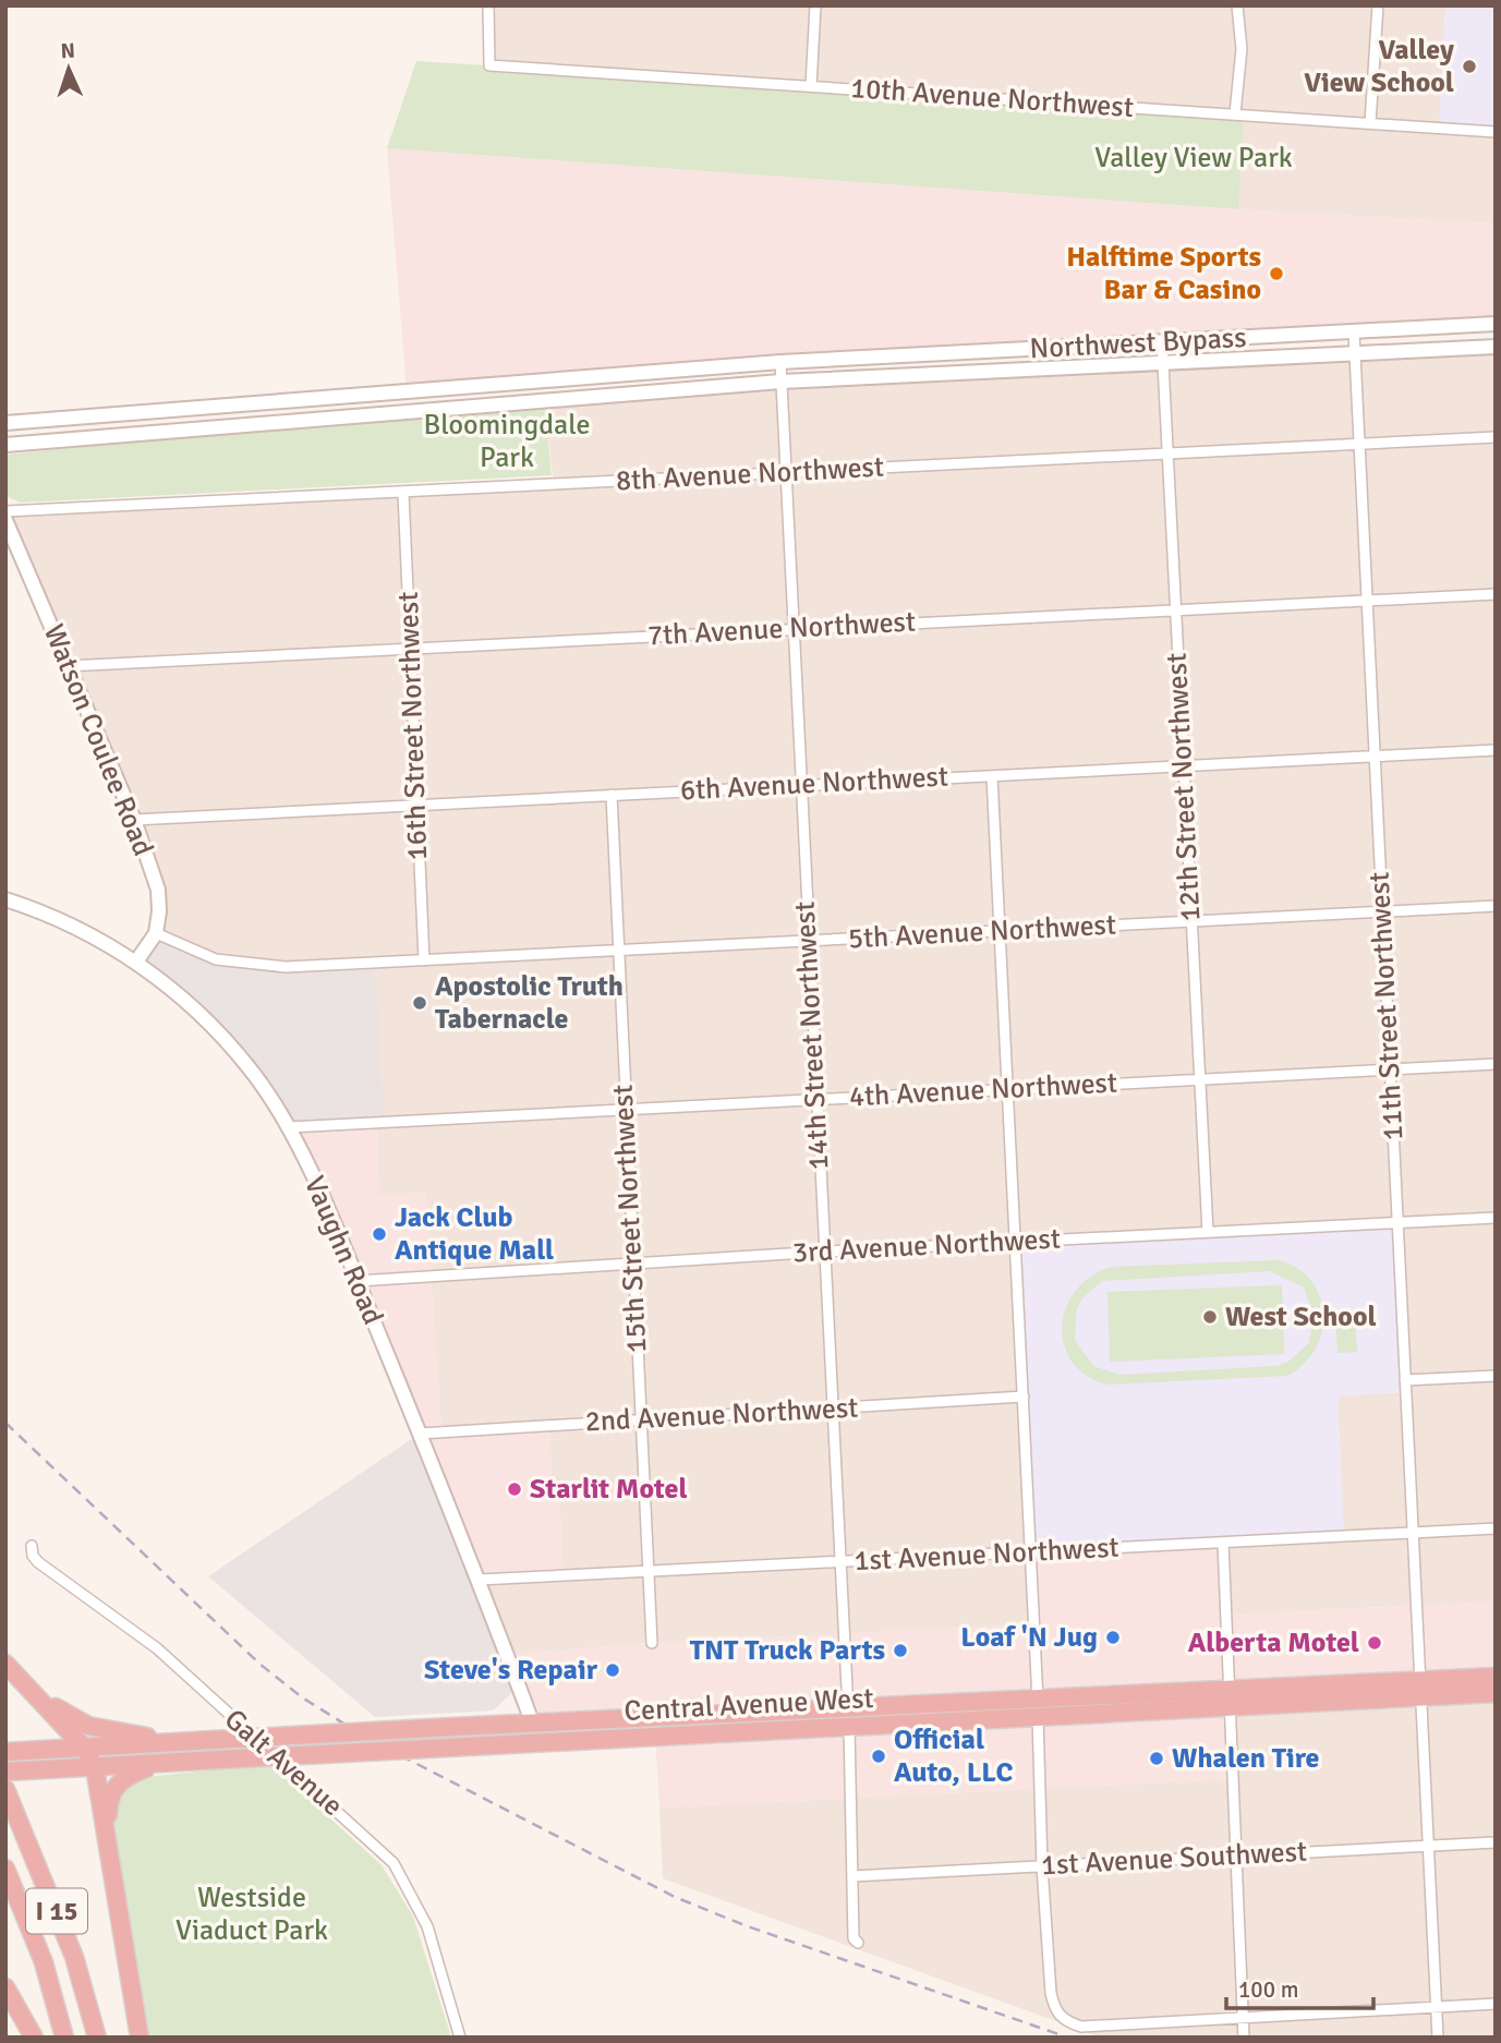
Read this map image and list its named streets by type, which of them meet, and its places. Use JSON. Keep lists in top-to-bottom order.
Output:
{
  "streets": {
    "highway": ["Central Avenue West", "I 15"],
    "main road": ["Northwest Bypass", "Watson Coulee Road", "Vaughn Road"],
    "street": [
      "10th Avenue Northwest",
      "8th Avenue Northwest",
      "7th Avenue Northwest",
      "16th Street Northwest",
      "6th Avenue Northwest",
      "12th Street Northwest",
      "5th Avenue Northwest",
      "11th Street Northwest",
      "14th Street Northwest",
      "4th Avenue Northwest",
      "15th Street Northwest",
      "3rd Avenue Northwest",
      "2nd Avenue Northwest",
      "1st Avenue Northwest",
      "Galt Avenue",
      "1st Avenue Southwest"
    ]
  },
  "crossings": [
    ["Northwest Bypass", "12th Street Northwest"],
    ["Northwest Bypass", "11th Street Northwest"],
    ["Northwest Bypass", "14th Street Northwest"],
    ["8th Avenue Northwest", "16th Street Northwest"],
    ["8th Avenue Northwest", "12th Street Northwest"],
    ["8th Avenue Northwest", "11th Street Northwest"],
    ["8th Avenue Northwest", "14th Street Northwest"],
    ["7th Avenue Northwest", "16th Street Northwest"],
    ["7th Avenue Northwest", "Watson Coulee Road"],
    ["7th Avenue Northwest", "12th Street Northwest"],
    ["7th Avenue Northwest", "11th Street Northwest"],
    ["7th Avenue Northwest", "14th Street Northwest"],
    ["16th Street Northwest", "6th Avenue Northwest"],
    ["16th Street Northwest", "5th Avenue Northwest"],
    ["Watson Coulee Road", "6th Avenue Northwest"],
    ["Watson Coulee Road", "5th Avenue Northwest"],
    ["6th Avenue Northwest", "12th Street Northwest"],
    ["6th Avenue Northwest", "11th Street Northwest"],
    ["6th Avenue Northwest", "14th Street Northwest"],
    ["6th Avenue Northwest", "15th Street Northwest"],
    ["12th Street Northwest", "5th Avenue Northwest"],
    ["12th Street Northwest", "4th Avenue Northwest"],
    ["12th Street Northwest", "3rd Avenue Northwest"],
    ["5th Avenue Northwest", "11th Street Northwest"],
    ["5th Avenue Northwest", "14th Street Northwest"],
    ["5th Avenue Northwest", "15th Street Northwest"],
    ["11th Street Northwest", "4th Avenue Northwest"],
    ["11th Street Northwest", "3rd Avenue Northwest"],
    ["11th Street Northwest", "1st Avenue Northwest"],
    ["11th Street Northwest", "Central Avenue West"],
    ["11th Street Northwest", "1st Avenue Southwest"],
    ["14th Street Northwest", "4th Avenue Northwest"],
    ["14th Street Northwest", "3rd Avenue Northwest"],
    ["14th Street Northwest", "2nd Avenue Northwest"],
    ["14th Street Northwest", "1st Avenue Northwest"],
    ["14th Street Northwest", "Central Avenue West"],
    ["14th Street Northwest", "1st Avenue Southwest"],
    ["4th Avenue Northwest", "15th Street Northwest"],
    ["4th Avenue Northwest", "Vaughn Road"],
    ["15th Street Northwest", "3rd Avenue Northwest"],
    ["15th Street Northwest", "2nd Avenue Northwest"],
    ["15th Street Northwest", "1st Avenue Northwest"],
    ["3rd Avenue Northwest", "Vaughn Road"],
    ["Vaughn Road", "2nd Avenue Northwest"],
    ["Vaughn Road", "1st Avenue Northwest"],
    ["Vaughn Road", "Central Avenue West"]
  ],
  "parks": ["Valley View Park", "Bloomingdale Park", "Westside Viaduct Park"],
  "places": [
    "Valley View School",
    "Halftime Sports Bar & Casino",
    "Apostolic Truth Tabernacle",
    "Jack Club Antique Mall",
    "West School",
    "Starlit Motel",
    "Loaf 'N Jug",
    "Alberta Motel",
    "TNT Truck Parts",
    "Steve's Repair",
    "Official Auto, LLC",
    "Whalen Tire"
  ],
  "scale_bar": "100 m",
  "north": "top"
}
